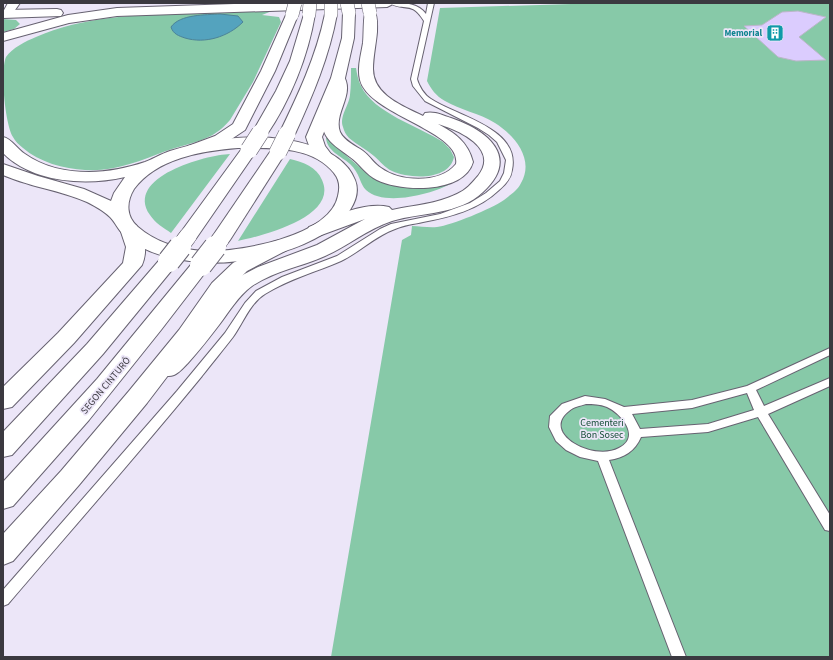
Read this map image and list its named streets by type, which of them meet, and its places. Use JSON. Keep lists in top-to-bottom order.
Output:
{
  "streets": {
    "main road": ["SEGON CINTURÓ"]
  },
  "parks": ["Cementeri Bon Sosec"],
  "places": {
    "building": ["Memorial"]
  }
}
